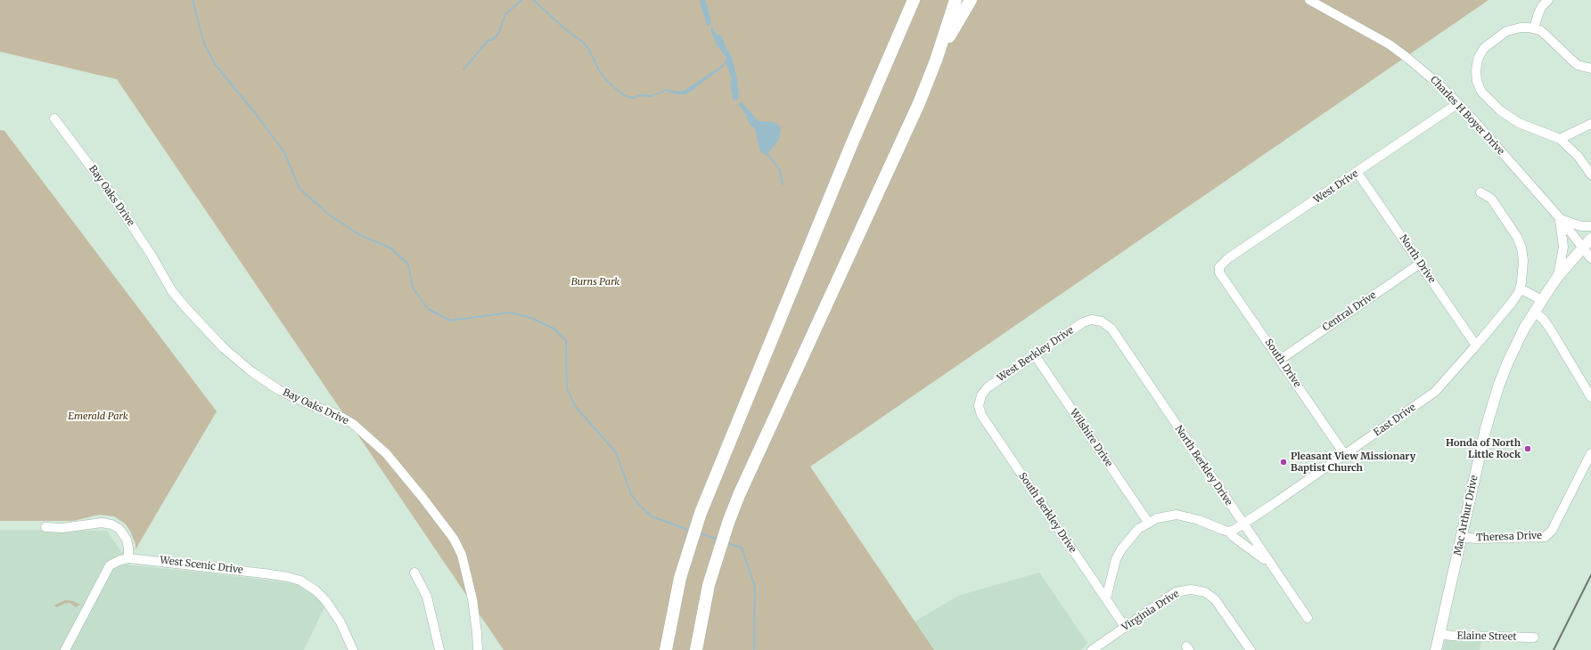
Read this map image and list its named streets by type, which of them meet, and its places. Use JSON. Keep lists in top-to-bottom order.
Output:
{
  "streets": {
    "main road": ["Mac Arthur Drive"],
    "street": [
      "Charles H Boyer Drive",
      "West Drive",
      "Bay Oaks Drive",
      "North Drive",
      "Central Drive",
      "West Berkley Drive",
      "South Drive",
      "East Drive",
      "Wilshire Drive",
      "North Berkley Drive",
      "South Berkley Drive",
      "Theresa Drive",
      "West Scenic Drive",
      "Virginia Drive",
      "Elaine Street"
    ]
  },
  "crossings": [
    ["Charles H Boyer Drive", "West Drive"],
    ["Charles H Boyer Drive", "Mac Arthur Drive"],
    ["West Drive", "North Drive"],
    ["West Drive", "South Drive"],
    ["North Drive", "Central Drive"],
    ["North Drive", "East Drive"],
    ["Central Drive", "South Drive"],
    ["West Berkley Drive", "Wilshire Drive"],
    ["West Berkley Drive", "North Berkley Drive"],
    ["West Berkley Drive", "South Berkley Drive"],
    ["South Drive", "East Drive"],
    ["East Drive", "North Berkley Drive"],
    ["South Berkley Drive", "Virginia Drive"],
    ["Mac Arthur Drive", "Theresa Drive"],
    ["Mac Arthur Drive", "Elaine Street"]
  ],
  "parks": ["Burns Park", "Emerald Park"],
  "places": ["Honda of North Little Rock", "Pleasant View Missionary Baptist Church"]
}
